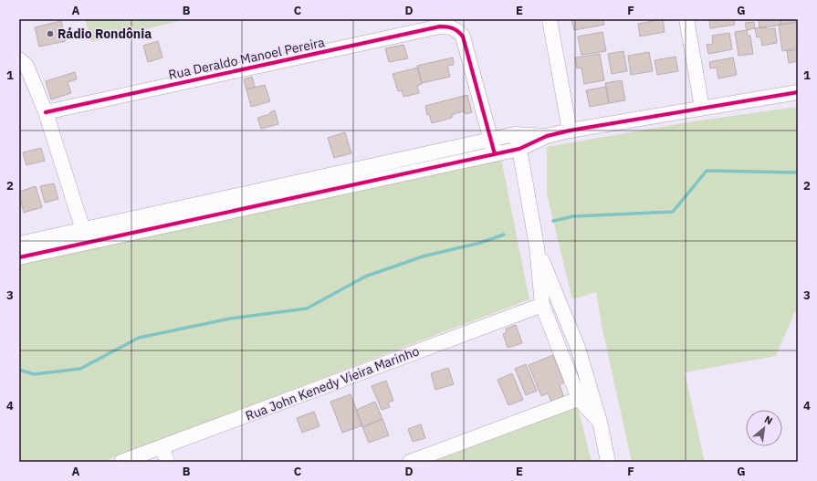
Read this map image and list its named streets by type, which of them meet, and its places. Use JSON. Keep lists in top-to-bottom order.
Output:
{
  "streets": {
    "street": ["Rua Deraldo Manoel Pereira", "Rua John Kenedy Vieira Marinho"]
  },
  "places": ["Rádio Rondônia"],
  "north": "top right",
  "grid": {
    "columns": [
      "A",
      "B",
      "C",
      "D",
      "E",
      "F",
      "G"
    ],
    "rows": [
      "1",
      "2",
      "3",
      "4"
    ]
  }
}
